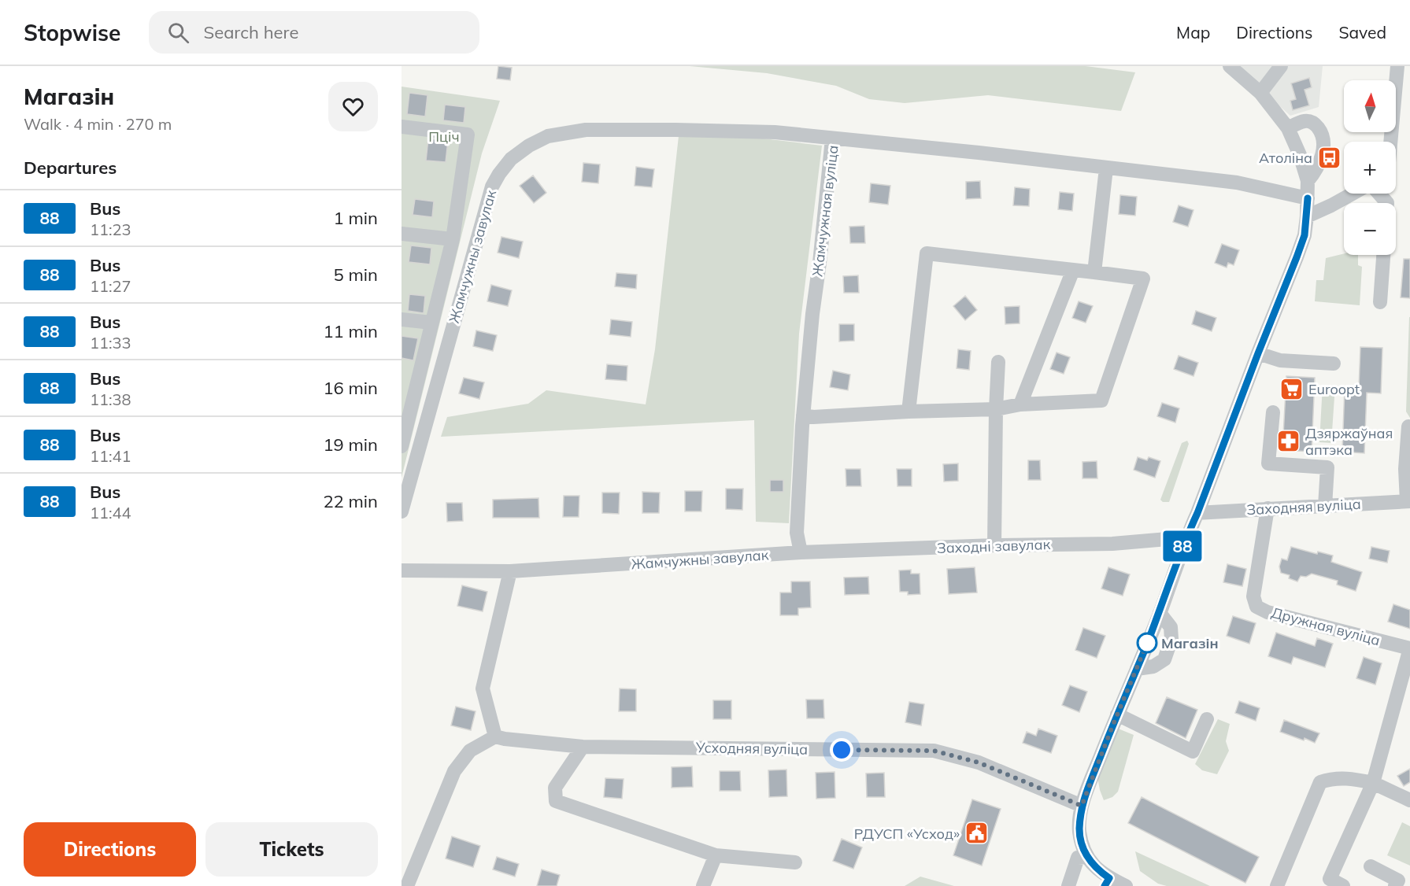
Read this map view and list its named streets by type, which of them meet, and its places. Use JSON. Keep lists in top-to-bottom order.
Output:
{
  "streets": {
    "street": [
      "Жамчужная вуліца",
      "Жамчужны завулак",
      "Заходняя вуліца",
      "Заходні завулак",
      "Дружная вуліца",
      "Усходняя вуліца"
    ]
  },
  "crossings": [
    ["Жамчужная вуліца", "Жамчужны завулак"],
    ["Жамчужная вуліца", "Заходні завулак"],
    ["Жамчужны завулак", "Заходні завулак"],
    ["Заходняя вуліца", "Дружная вуліца"]
  ],
  "parks": ["Пціч"],
  "places": {
    "bus stop": ["Атоліна"],
    "supermarket": ["Euroopt"],
    "pharmacy": ["Дзяржаўная аптэка"],
    "other": ["Магазін"],
    "public building": ["РДУСП «Усход»"]
  },
  "lines": ["bus line 88"],
  "north": "top",
  "page": {
    "header": "Stopwise",
    "search": "Search here",
    "nav": ["Map", "Directions", "Saved"],
    "heading": [
      ["Магазін", "Walk · 4 min · 270 m"],
      "Departures"
    ],
    "on_map": "88",
    "map_buttons": ["+", "−"],
    "list": [
      {
        "mark": "88",
        "name": "Bus",
        "note": "11:23",
        "value": "1 min"
      },
      {
        "mark": "88",
        "name": "Bus",
        "note": "11:27",
        "value": "5 min"
      },
      {
        "mark": "88",
        "name": "Bus",
        "note": "11:33",
        "value": "11 min"
      },
      {
        "mark": "88",
        "name": "Bus",
        "note": "11:38",
        "value": "16 min"
      },
      {
        "mark": "88",
        "name": "Bus",
        "note": "11:41",
        "value": "19 min"
      },
      {
        "mark": "88",
        "name": "Bus",
        "note": "11:44",
        "value": "22 min"
      }
    ],
    "buttons": ["Directions", "Tickets"]
  }
}
